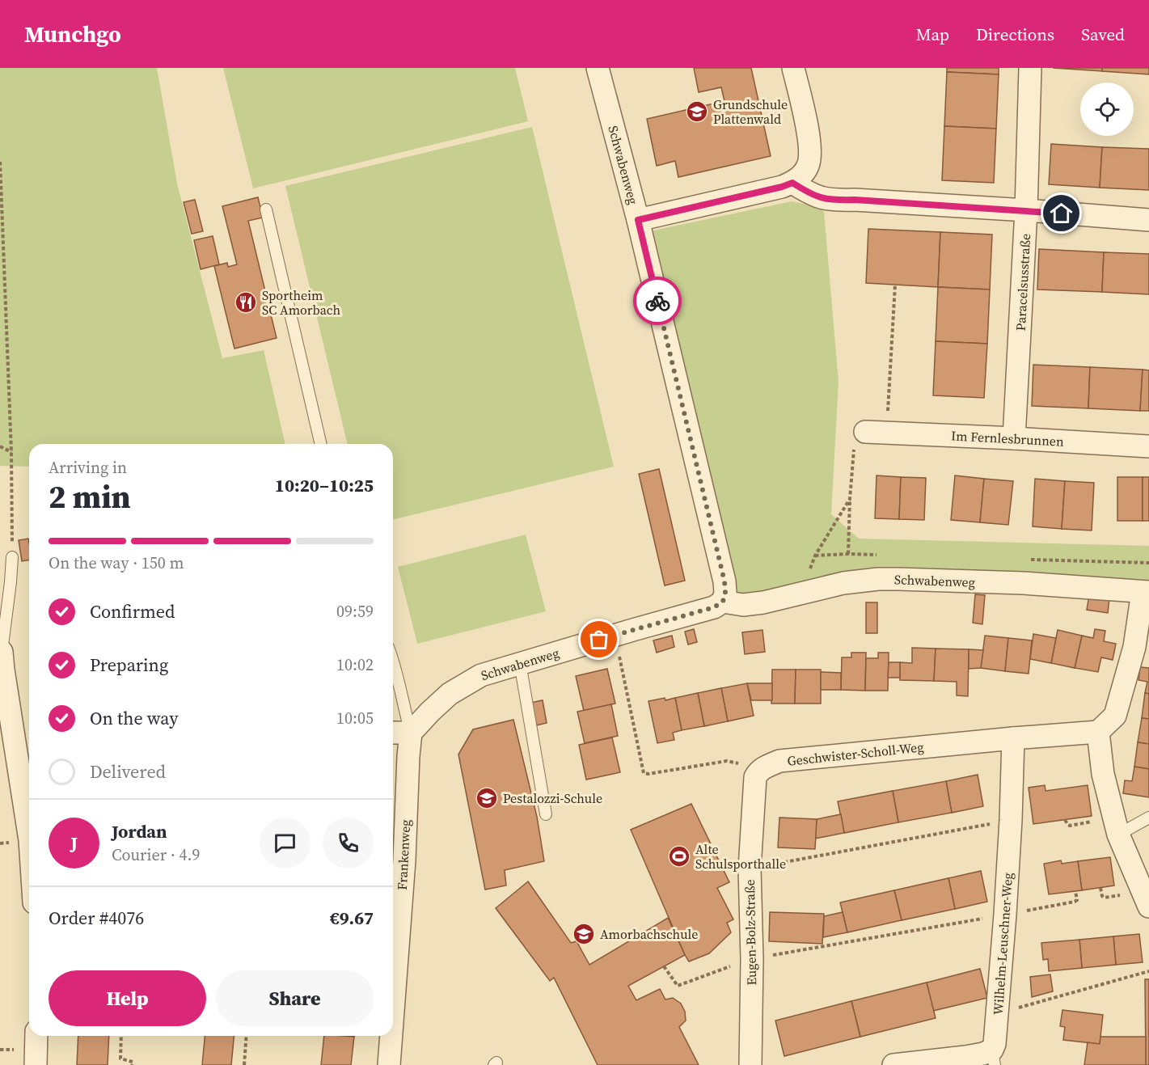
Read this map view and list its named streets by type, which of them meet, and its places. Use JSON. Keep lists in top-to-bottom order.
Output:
{
  "streets": {
    "street": [
      "Schwabenweg",
      "Paracelsusstraße",
      "Im Fernlesbrunnen",
      "Geschwister-Scholl-Weg",
      "Frankenweg",
      "Eugen-Bolz-Straße",
      "Wilhelm-Leuschner-Weg"
    ]
  },
  "crossings": [
    ["Schwabenweg", "Frankenweg"],
    ["Paracelsusstraße", "Im Fernlesbrunnen"],
    ["Geschwister-Scholl-Weg", "Eugen-Bolz-Straße"],
    ["Geschwister-Scholl-Weg", "Wilhelm-Leuschner-Weg"]
  ],
  "places": {
    "school or university": ["Grundschule Plattenwald", "Pestalozzi-Schule", "Amorbachschule"],
    "restaurant": ["Sportheim SC Amorbach"],
    "sports": ["Alte Schulsporthalle"]
  },
  "page": {
    "header": "Munchgo",
    "nav": ["Map", "Directions", "Saved"],
    "heading": ["2 min", "Arriving in", "10:20–10:25"],
    "panel": [
      "Jordan",
      "Courier · 4.9",
      "Order #4076",
      "€9.67"
    ],
    "bar": "On the way · 150 m",
    "list": [
      ["Confirmed", "09:59"],
      ["Preparing", "10:02"],
      ["On the way", "10:05"],
      "Delivered"
    ],
    "round": "J",
    "buttons": ["Help", "Share"]
  }
}
